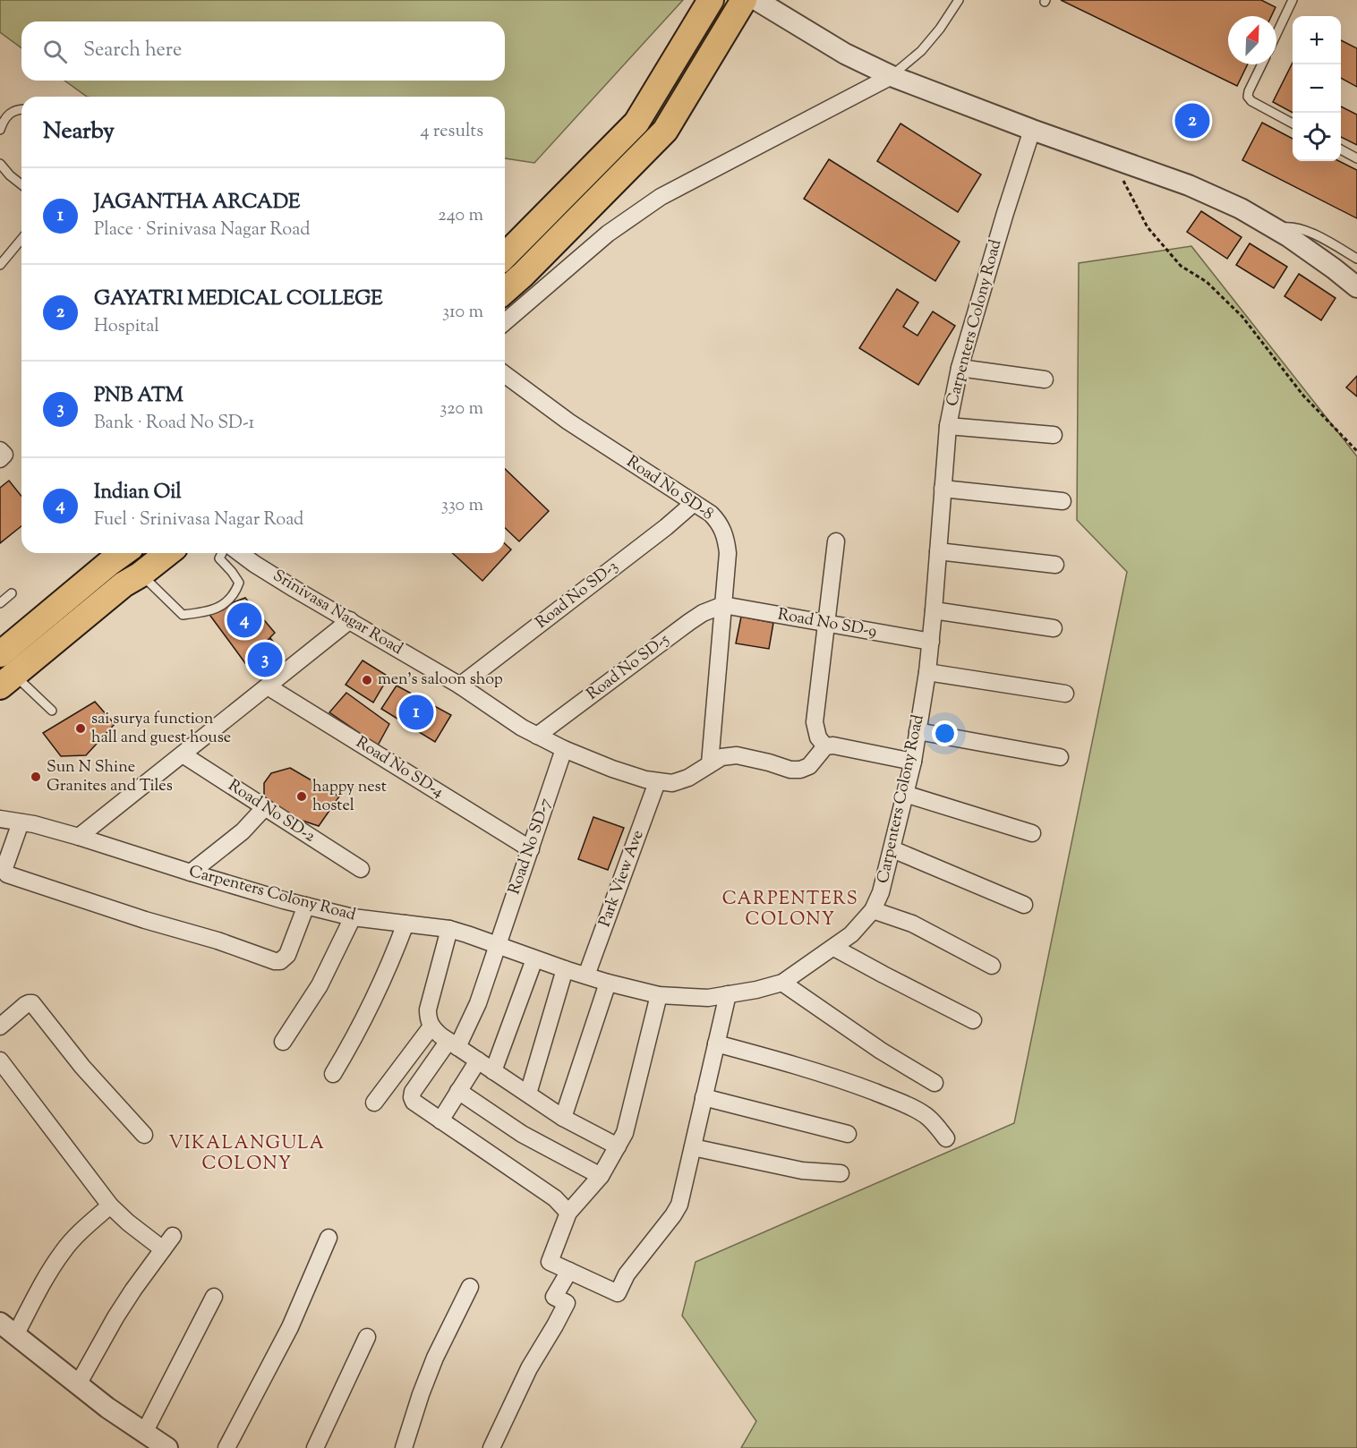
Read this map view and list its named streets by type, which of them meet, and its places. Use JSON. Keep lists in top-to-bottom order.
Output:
{
  "streets": {
    "street": [
      "Carpenters Colony Road",
      "Road No SD-8",
      "Road No SD-3",
      "Srinivasa Nagar Road",
      "Road No SD-9",
      "Road No SD-5",
      "Road No SD-4",
      "Road No SD-2",
      "Road No SD-7",
      "Park View Ave"
    ]
  },
  "crossings": [
    ["Carpenters Colony Road", "Road No SD-9"],
    ["Carpenters Colony Road", "Road No SD-7"],
    ["Carpenters Colony Road", "Park View Ave"],
    ["Road No SD-8", "Road No SD-3"],
    ["Road No SD-8", "Srinivasa Nagar Road"],
    ["Road No SD-8", "Road No SD-9"],
    ["Road No SD-8", "Road No SD-5"],
    ["Road No SD-3", "Srinivasa Nagar Road"],
    ["Srinivasa Nagar Road", "Road No SD-5"],
    ["Srinivasa Nagar Road", "Road No SD-7"],
    ["Srinivasa Nagar Road", "Park View Ave"],
    ["Road No SD-9", "Road No SD-5"],
    ["Road No SD-4", "Road No SD-7"]
  ],
  "districts": ["CARPENTERS COLONY", "VIKALANGULA COLONY"],
  "places": [
    "men's saloon shop",
    "sai surya function hall and guest house",
    "Sun N Shine Granites and Tiles",
    "happy nest hostel"
  ],
  "north": "top right",
  "page": {
    "map_buttons": ["+", "−"],
    "search": "Search here",
    "heading": ["Nearby", "4 results"],
    "pins": [
      "2",
      "4",
      "3",
      "1"
    ],
    "list": [
      {
        "mark": "1",
        "name": "JAGANTHA ARCADE",
        "note": "Place · Srinivasa Nagar Road",
        "value": "240 m"
      },
      {
        "mark": "2",
        "name": "GAYATRI MEDICAL COLLEGE",
        "note": "Hospital",
        "value": "310 m"
      },
      {
        "mark": "3",
        "name": "PNB ATM",
        "note": "Bank · Road No SD-1",
        "value": "320 m"
      },
      {
        "mark": "4",
        "name": "Indian Oil",
        "note": "Fuel · Srinivasa Nagar Road",
        "value": "330 m"
      }
    ]
  }
}
